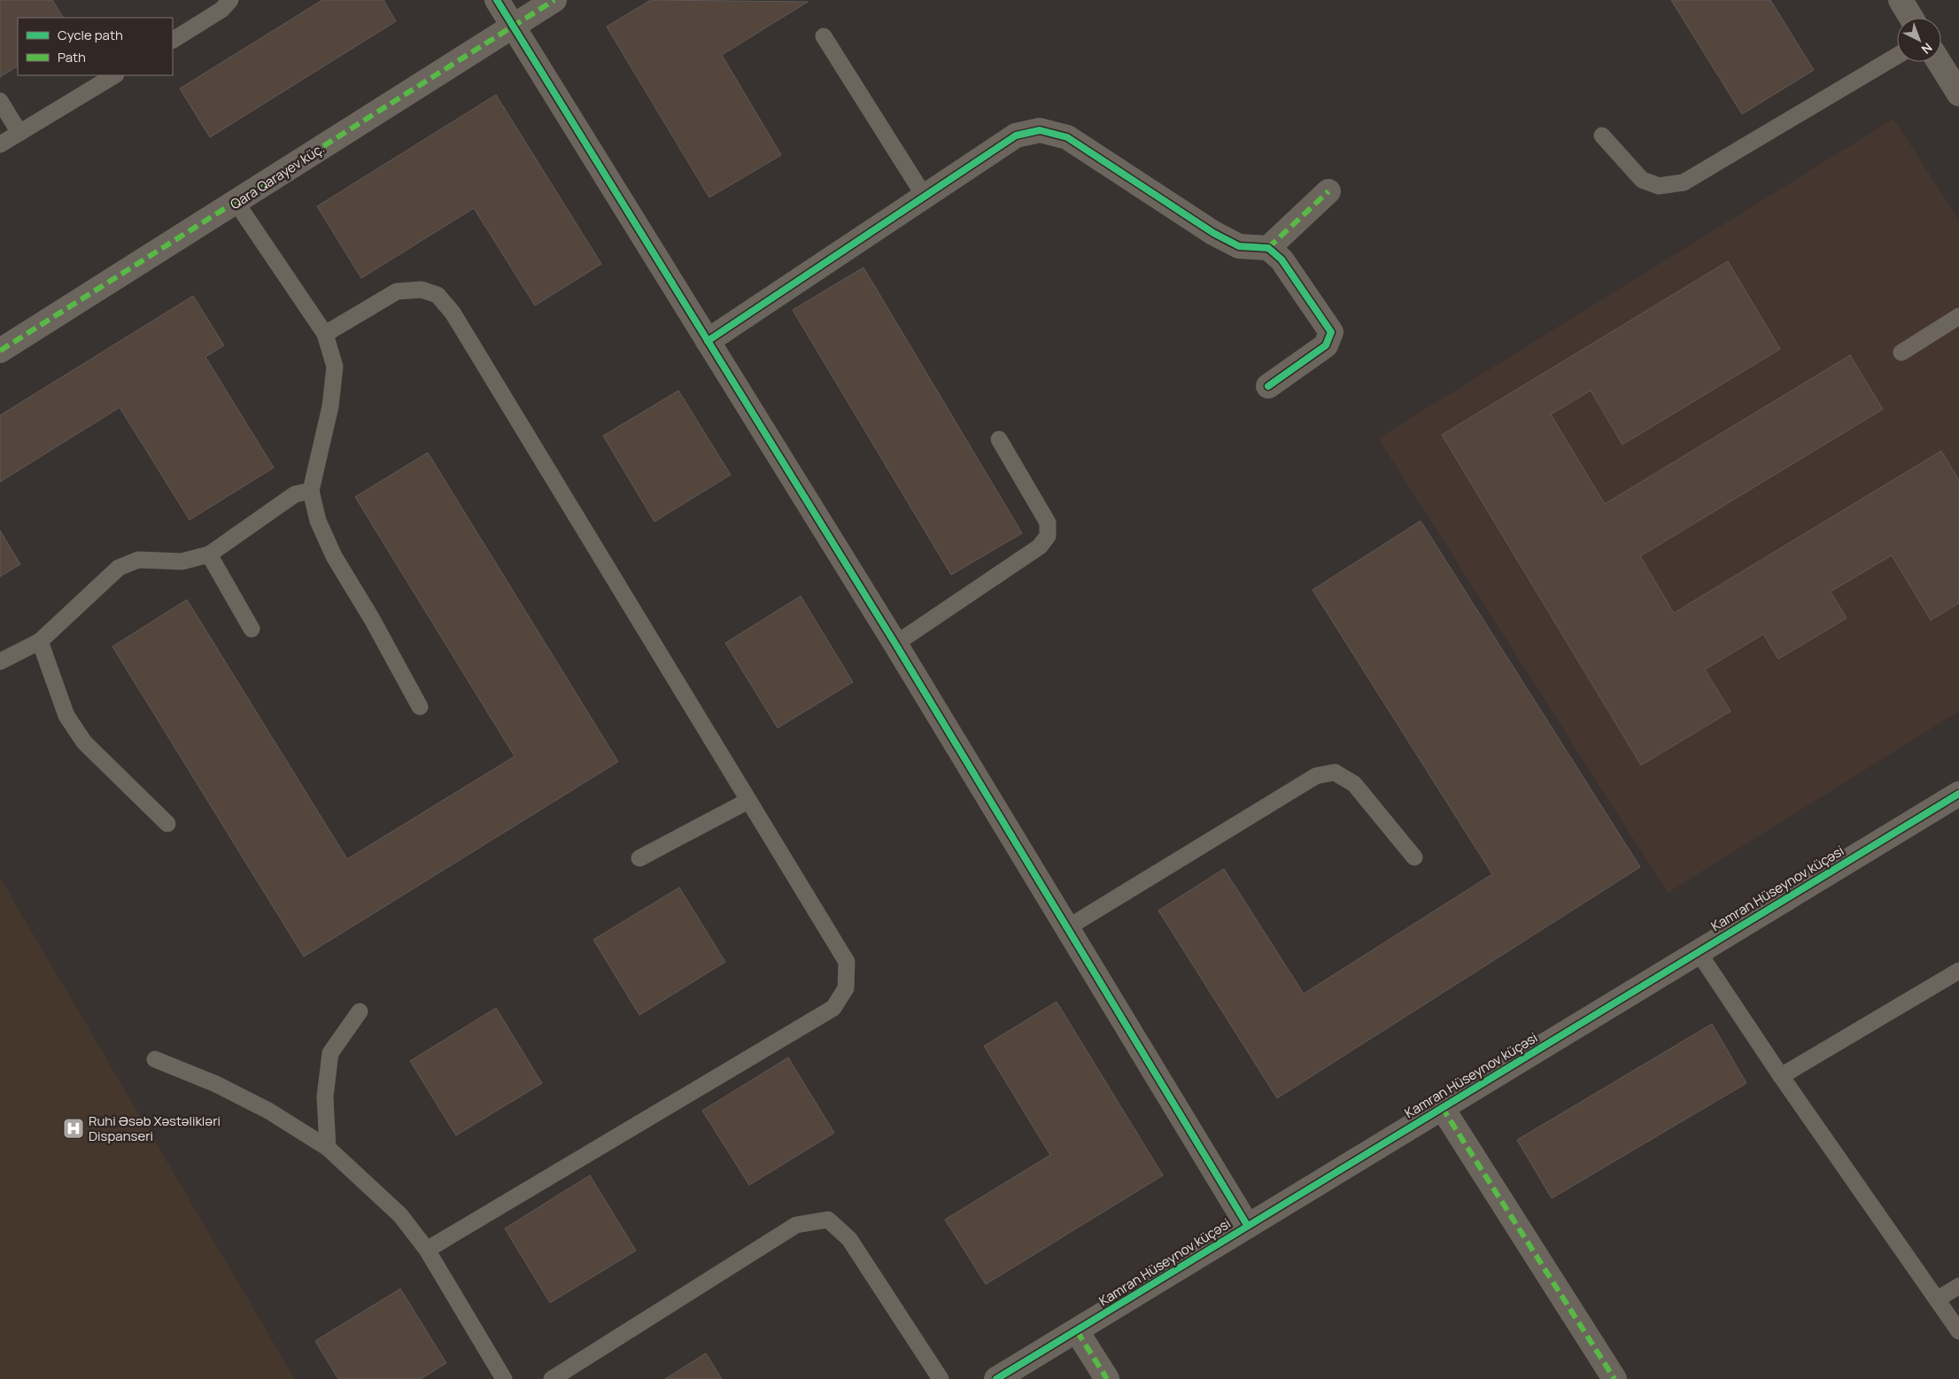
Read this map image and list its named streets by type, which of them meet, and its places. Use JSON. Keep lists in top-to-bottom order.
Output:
{
  "streets": {
    "street": ["Qara Qarayev küç.", "Kamran Hüseynov küçəsi"]
  },
  "places": {
    "hospital": ["Ruhi Əsəb Xəstəlikləri Dispanseri"]
  },
  "legend": ["Cycle path", "Path"],
  "north": "bottom right"
}
